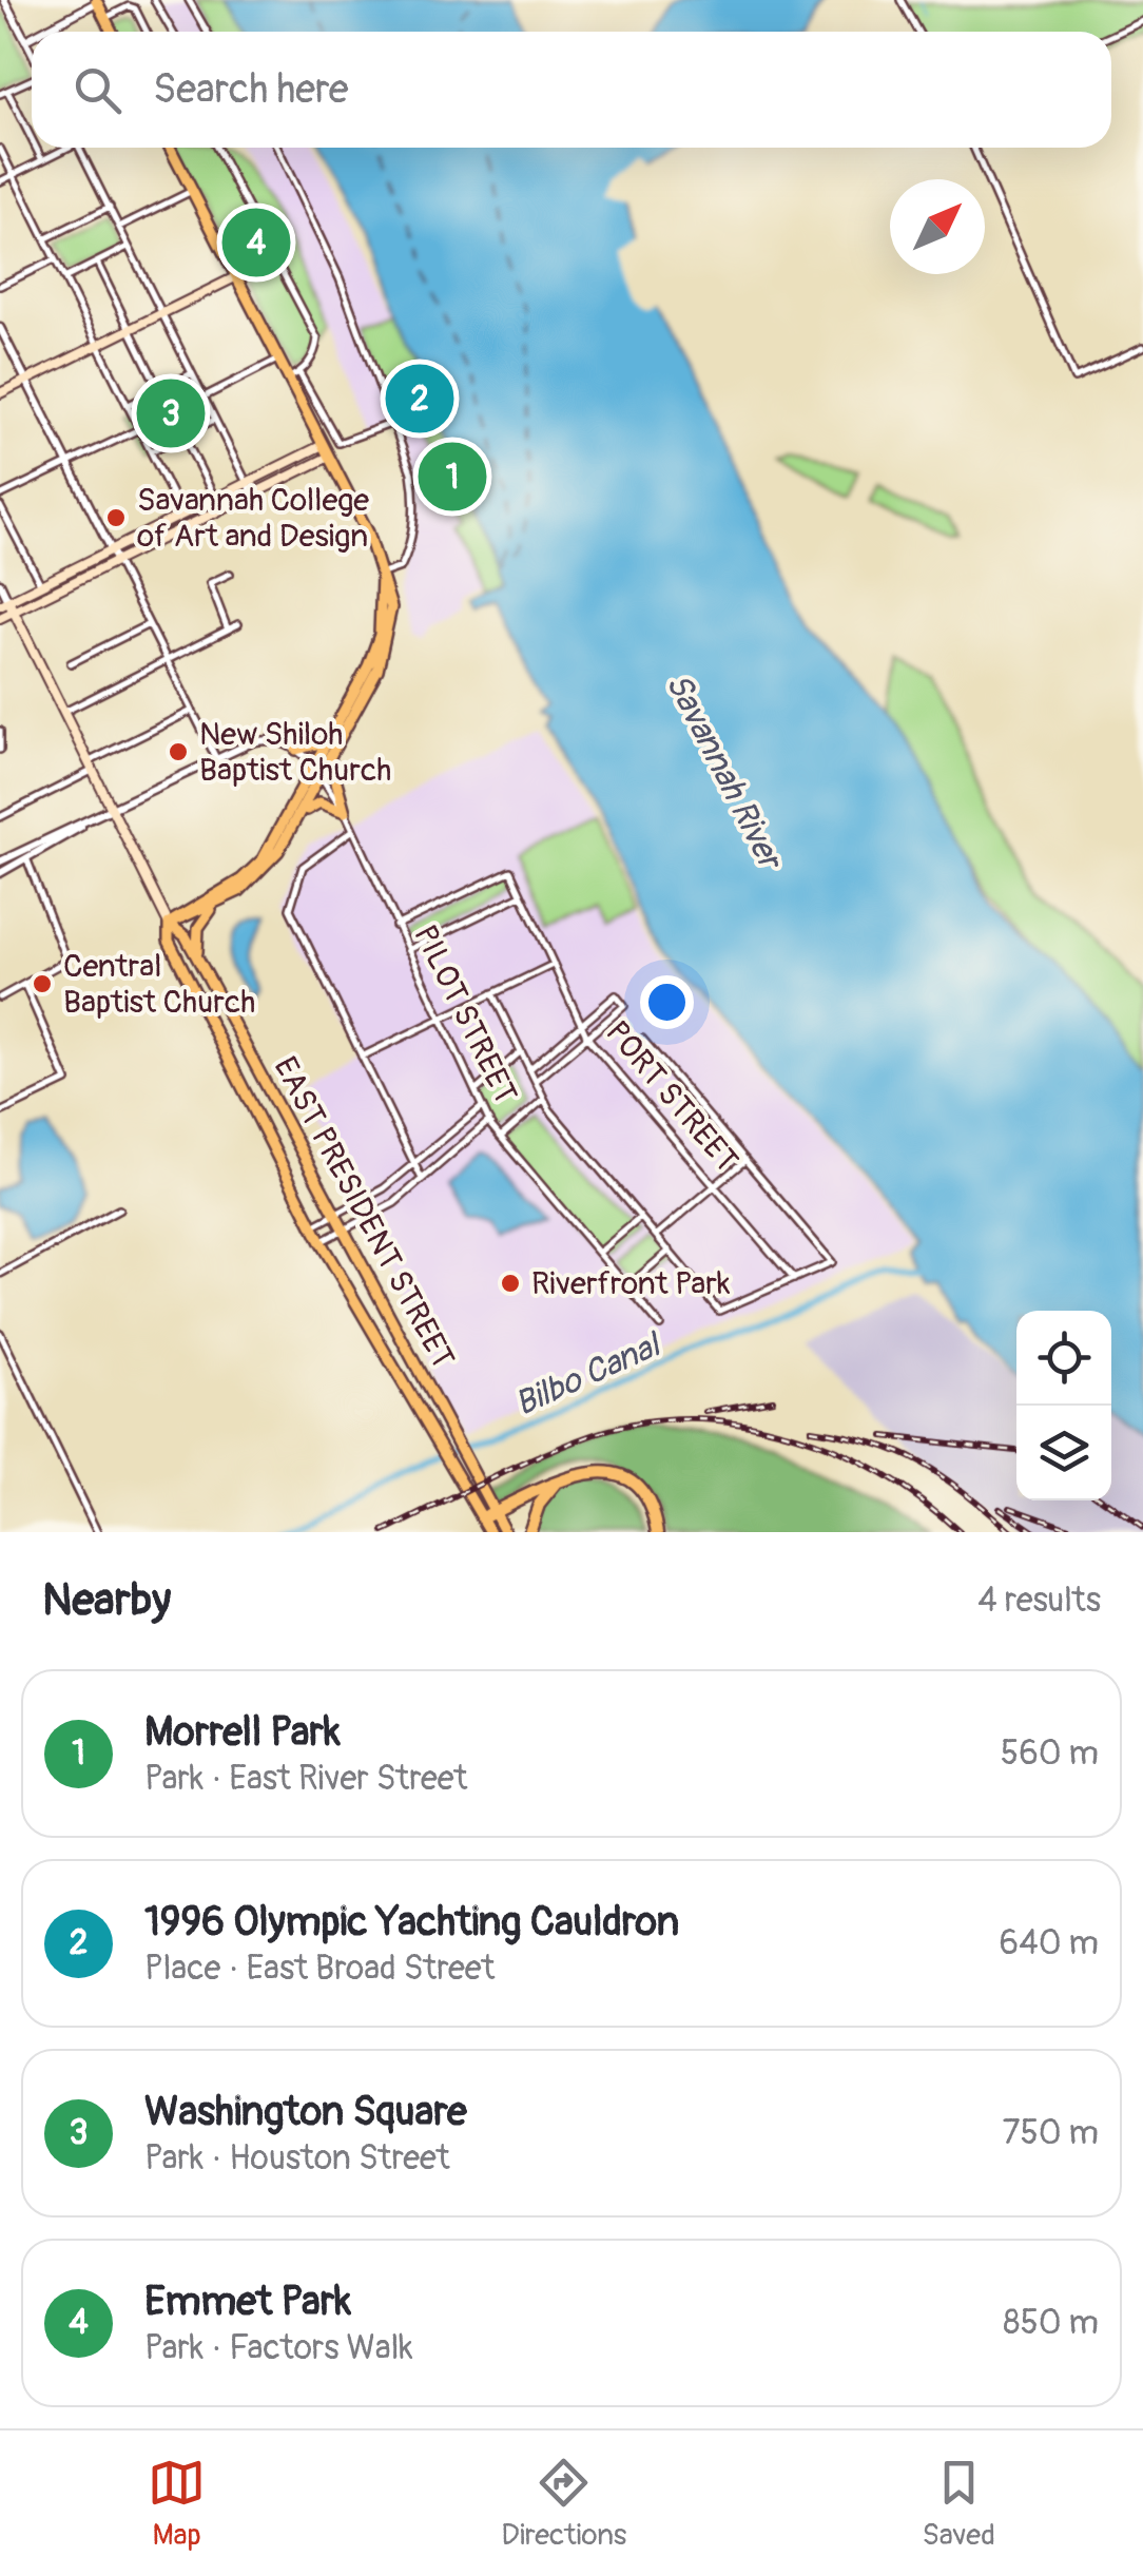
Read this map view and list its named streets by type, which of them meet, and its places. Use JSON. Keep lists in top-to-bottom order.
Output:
{
  "streets": {
    "main road": ["EAST PRESIDENT STREET"],
    "street": ["PILOT STREET", "PORT STREET"]
  },
  "crossings": [
    ["PILOT STREET", "PORT STREET"]
  ],
  "water": ["Savannah River", "Bilbo Canal"],
  "places": [
    "Savannah College of Art and Design",
    "New Shiloh Baptist Church",
    "Central Baptist Church",
    "Riverfront Park"
  ],
  "north": "top right",
  "page": {
    "search": "Search here",
    "pins": [
      "4",
      "2",
      "3",
      "1"
    ],
    "heading": ["Nearby", "4 results"],
    "list": [
      {
        "mark": "1",
        "name": "Morrell Park",
        "note": "Park · East River Street",
        "value": "560 m"
      },
      {
        "mark": "2",
        "name": "1996 Olympic Yachting Cauldron",
        "note": "Place · East Broad Street",
        "value": "640 m"
      },
      {
        "mark": "3",
        "name": "Washington Square",
        "note": "Park · Houston Street",
        "value": "750 m"
      },
      {
        "mark": "4",
        "name": "Emmet Park",
        "note": "Park · Factors Walk",
        "value": "850 m"
      }
    ],
    "nav": ["Map", "Directions", "Saved"]
  }
}
